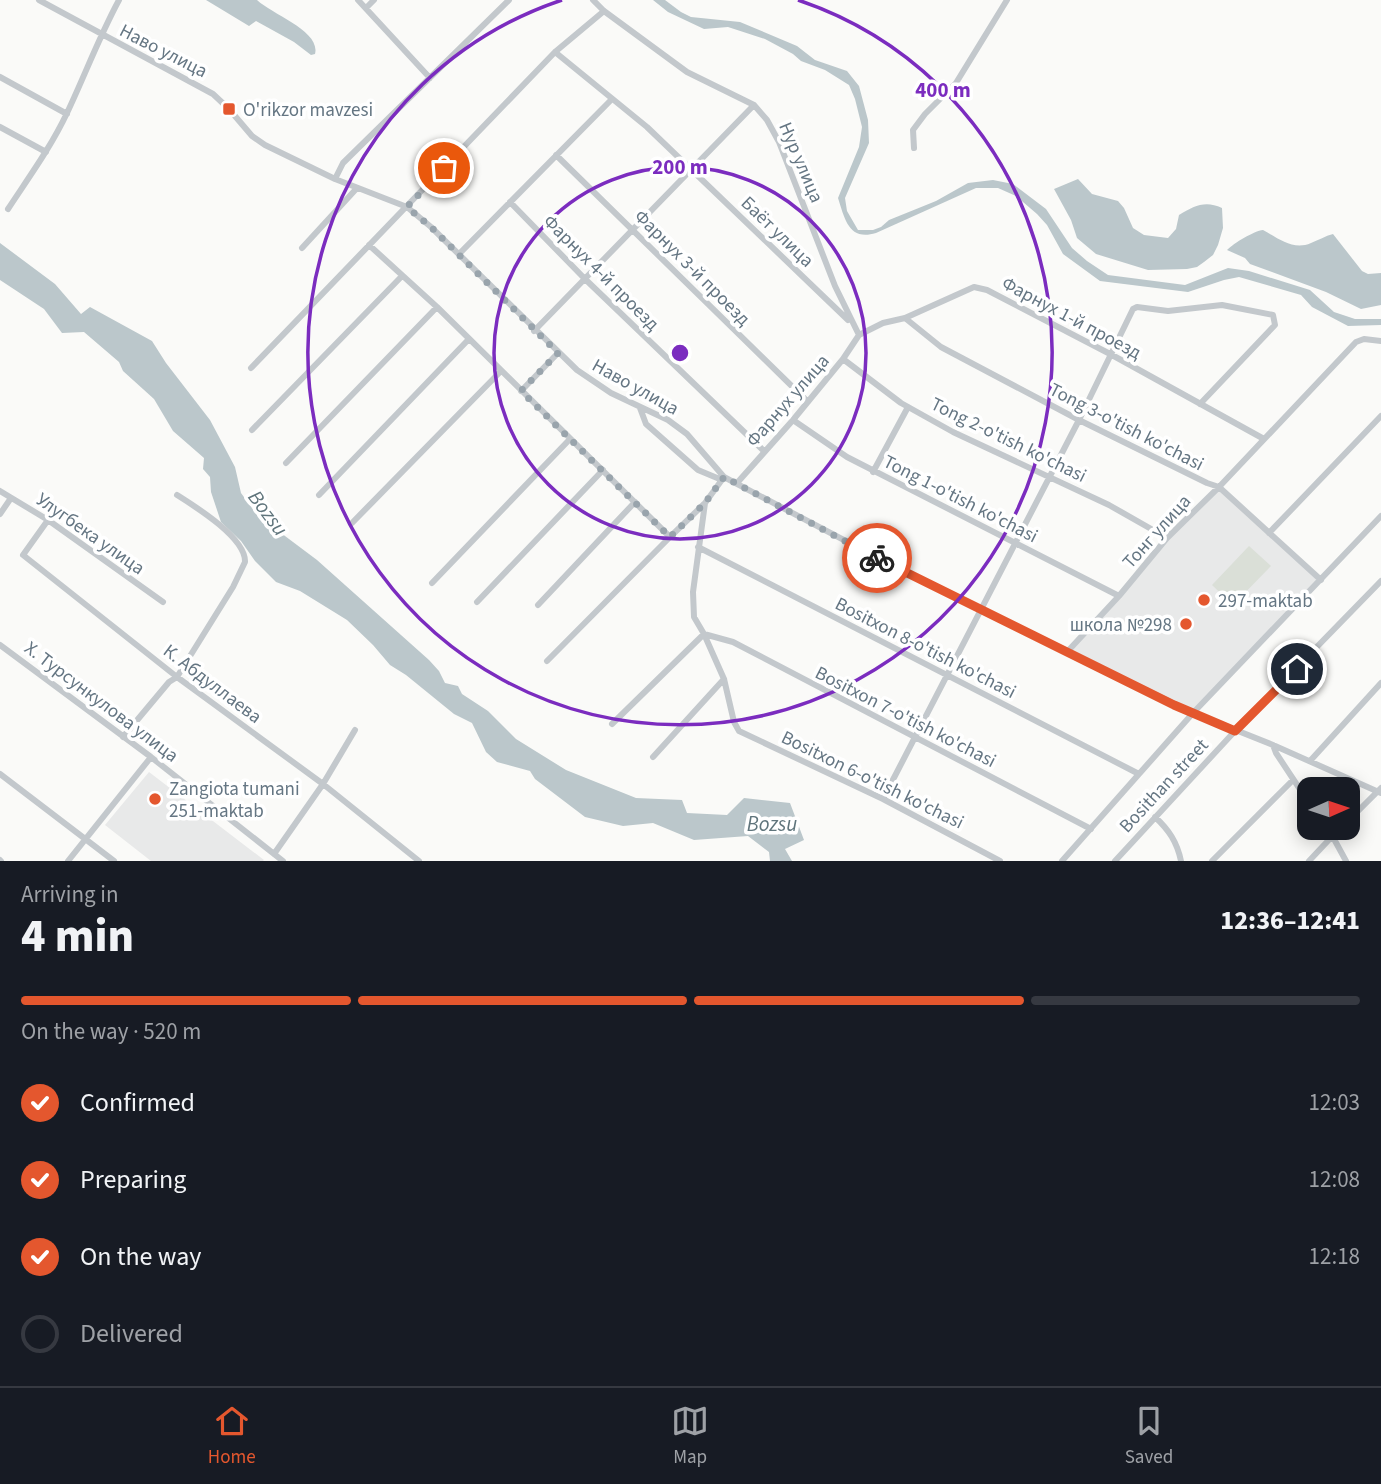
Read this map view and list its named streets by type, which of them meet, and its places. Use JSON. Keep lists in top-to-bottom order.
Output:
{
  "streets": {
    "street": [
      "Наво улица",
      "Нур улица",
      "Баёт улица",
      "Фарнух 3-й проезд",
      "Фарнух 4-й проезд",
      "Фарнух 1-й проезд",
      "Фарнух улица",
      "Tong 3-o'tish ko'chasi",
      "Tong 2-o'tish ko'chasi",
      "Tong 1-o'tish ko'chasi",
      "Тонг улица",
      "Улугбека улица",
      "Bositxon 8-o'tish ko'chasi",
      "К. Абдуллаева",
      "Х. Турсункулова улица",
      "Bositxon 7-o'tish ko'chasi",
      "Bositxon 6-o'tish ko'chasi",
      "Bosithan street"
    ]
  },
  "crossings": [
    ["Нур улица", "Баёт улица"],
    ["Нур улица", "Фарнух 1-й проезд"],
    ["Нур улица", "Фарнух улица"],
    ["Фарнух 3-й проезд", "Фарнух улица"],
    ["Фарнух 4-й проезд", "Фарнух улица"],
    ["Фарнух 1-й проезд", "Фарнух улица"],
    ["Фарнух 1-й проезд", "Tong 3-o'tish ko'chasi"],
    ["Фарнух 1-й проезд", "Тонг улица"],
    ["Фарнух улица", "Tong 2-o'tish ko'chasi"],
    ["Фарнух улица", "Tong 1-o'tish ko'chasi"],
    ["Tong 3-o'tish ko'chasi", "Тонг улица"],
    ["Tong 3-o'tish ko'chasi", "Bosithan street"],
    ["Tong 2-o'tish ko'chasi", "Тонг улица"],
    ["Tong 1-o'tish ko'chasi", "Тонг улица"],
    ["Улугбека улица", "К. Абдуллаева"],
    ["Bositxon 8-o'tish ko'chasi", "Bosithan street"],
    ["Bositxon 7-o'tish ko'chasi", "Bosithan street"]
  ],
  "water": ["Bozsu"],
  "places": {
    "transit": ["O'rikzor mavzesi"],
    "other": ["297-maktab", "школа №298", "Zangiota tumani 251-maktab"]
  },
  "north": "right",
  "page": {
    "heading": ["4 min", "Arriving in", "12:36–12:41"],
    "bar": "On the way · 520 m",
    "list": [
      ["Confirmed", "12:03"],
      ["Preparing", "12:08"],
      ["On the way", "12:18"],
      "Delivered"
    ],
    "tabs": ["Home", "Map", "Saved"]
  },
  "rings": ["400 m", "200 m"]
}
